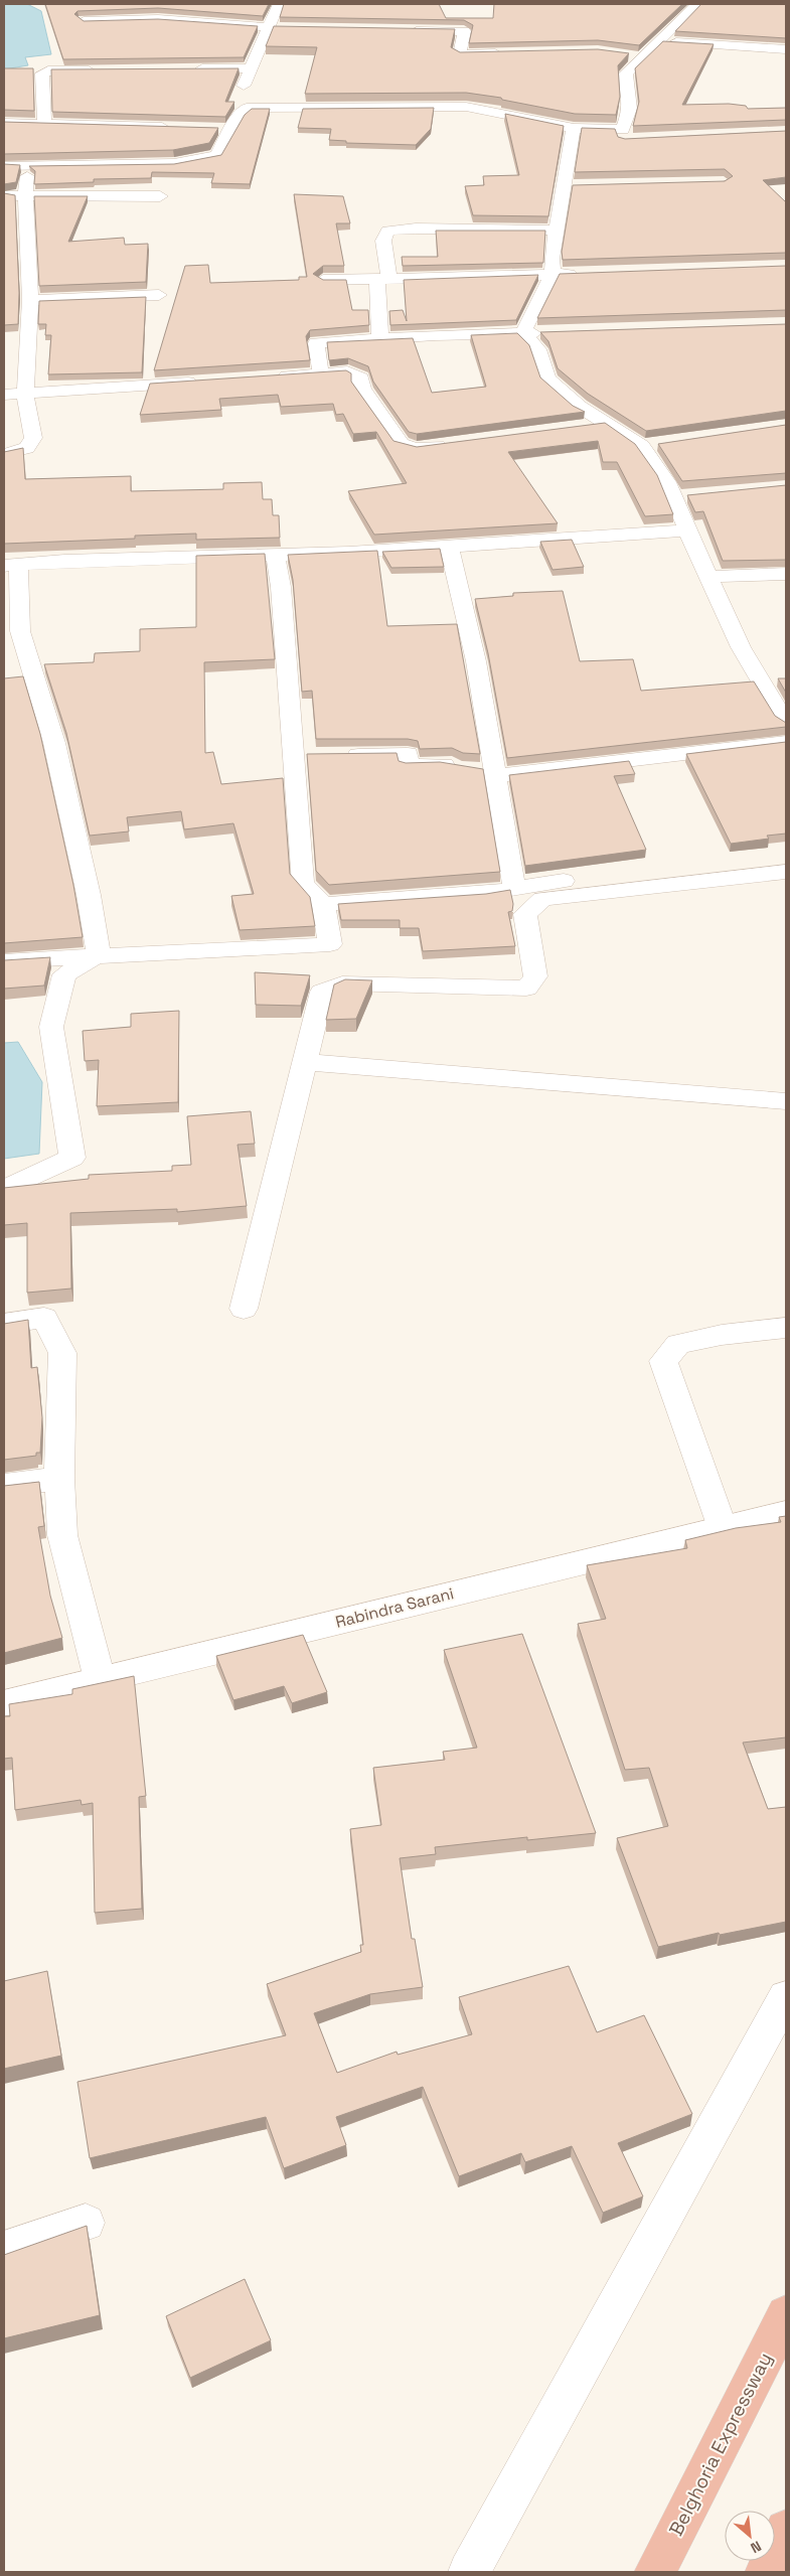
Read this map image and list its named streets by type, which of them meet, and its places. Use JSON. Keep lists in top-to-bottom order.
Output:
{
  "streets": {
    "highway": ["Belghoria Expressway"],
    "street": ["Rabindra Sarani"]
  },
  "north": "bottom right"
}
